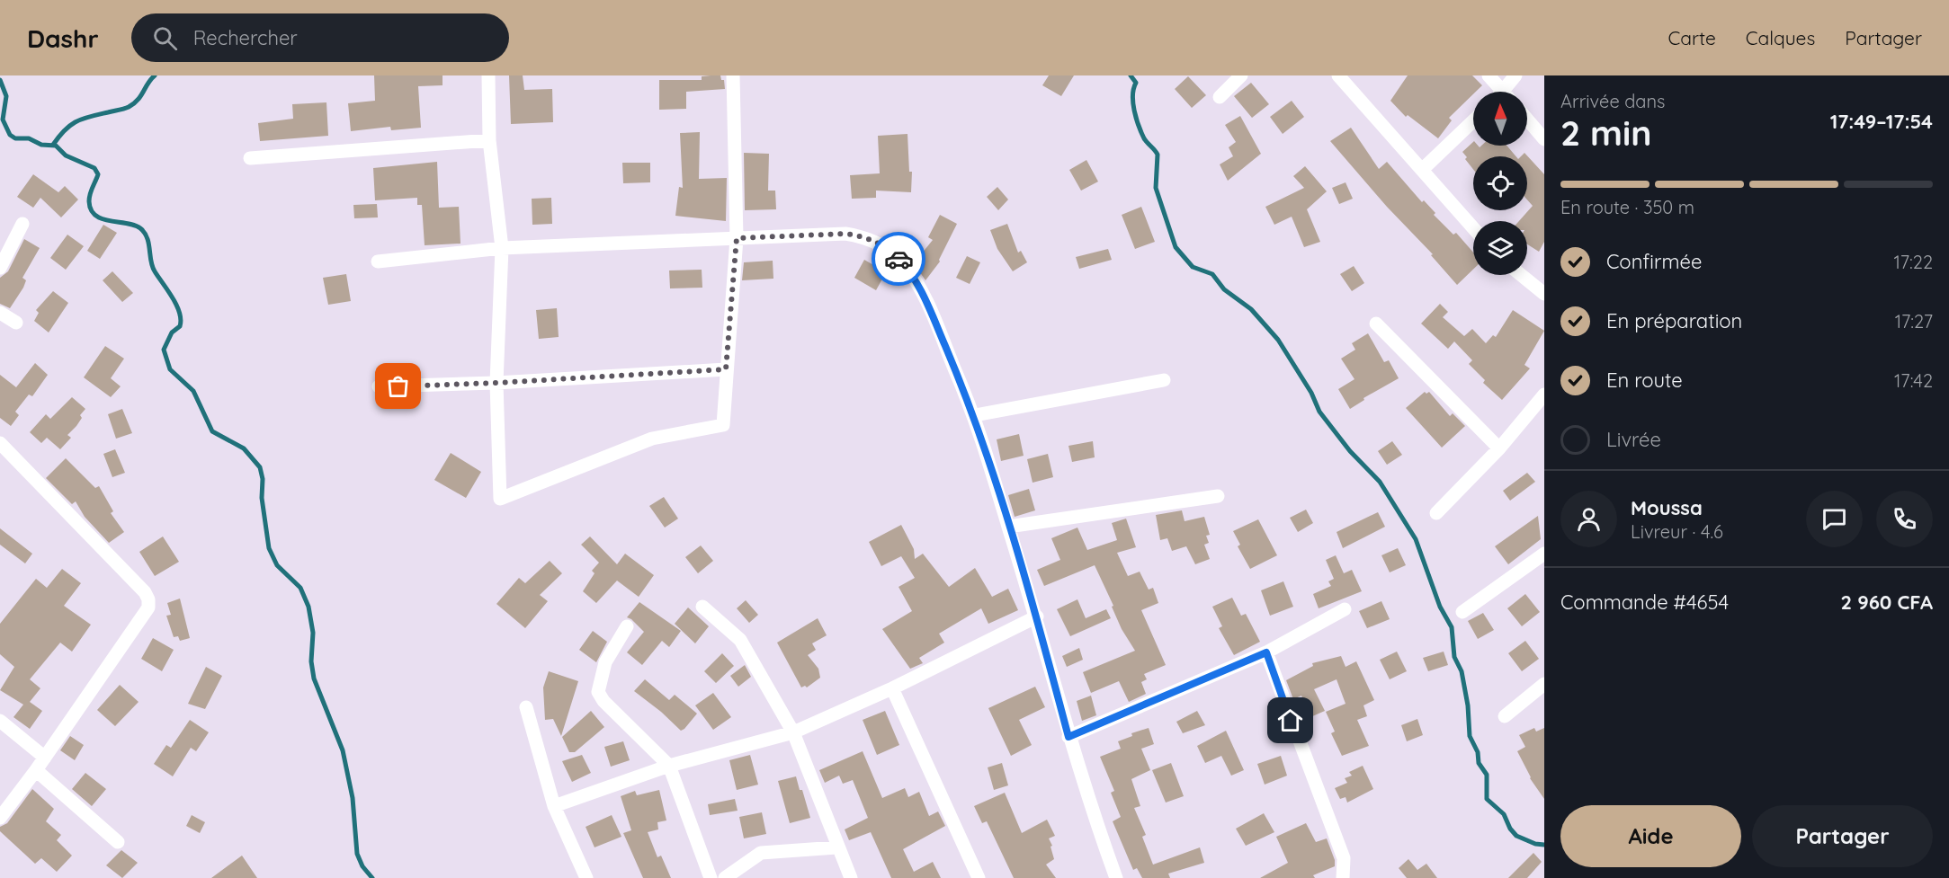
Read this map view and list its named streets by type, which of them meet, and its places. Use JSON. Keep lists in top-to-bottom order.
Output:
{
  "north": "top",
  "page": {
    "header": "Dashr",
    "search": "Rechercher",
    "nav": ["Carte", "Calques", "Partager"],
    "heading": ["2 min", "Arrivée dans", "17:49–17:54"],
    "panel": [
      "Moussa",
      "Livreur · 4.6",
      "Commande #4654",
      "2 960 CFA"
    ],
    "bar": "En route · 350 m",
    "list": [
      ["Confirmée", "17:22"],
      ["En préparation", "17:27"],
      ["En route", "17:42"],
      "Livrée"
    ],
    "buttons": ["Aide", "Partager"]
  }
}
